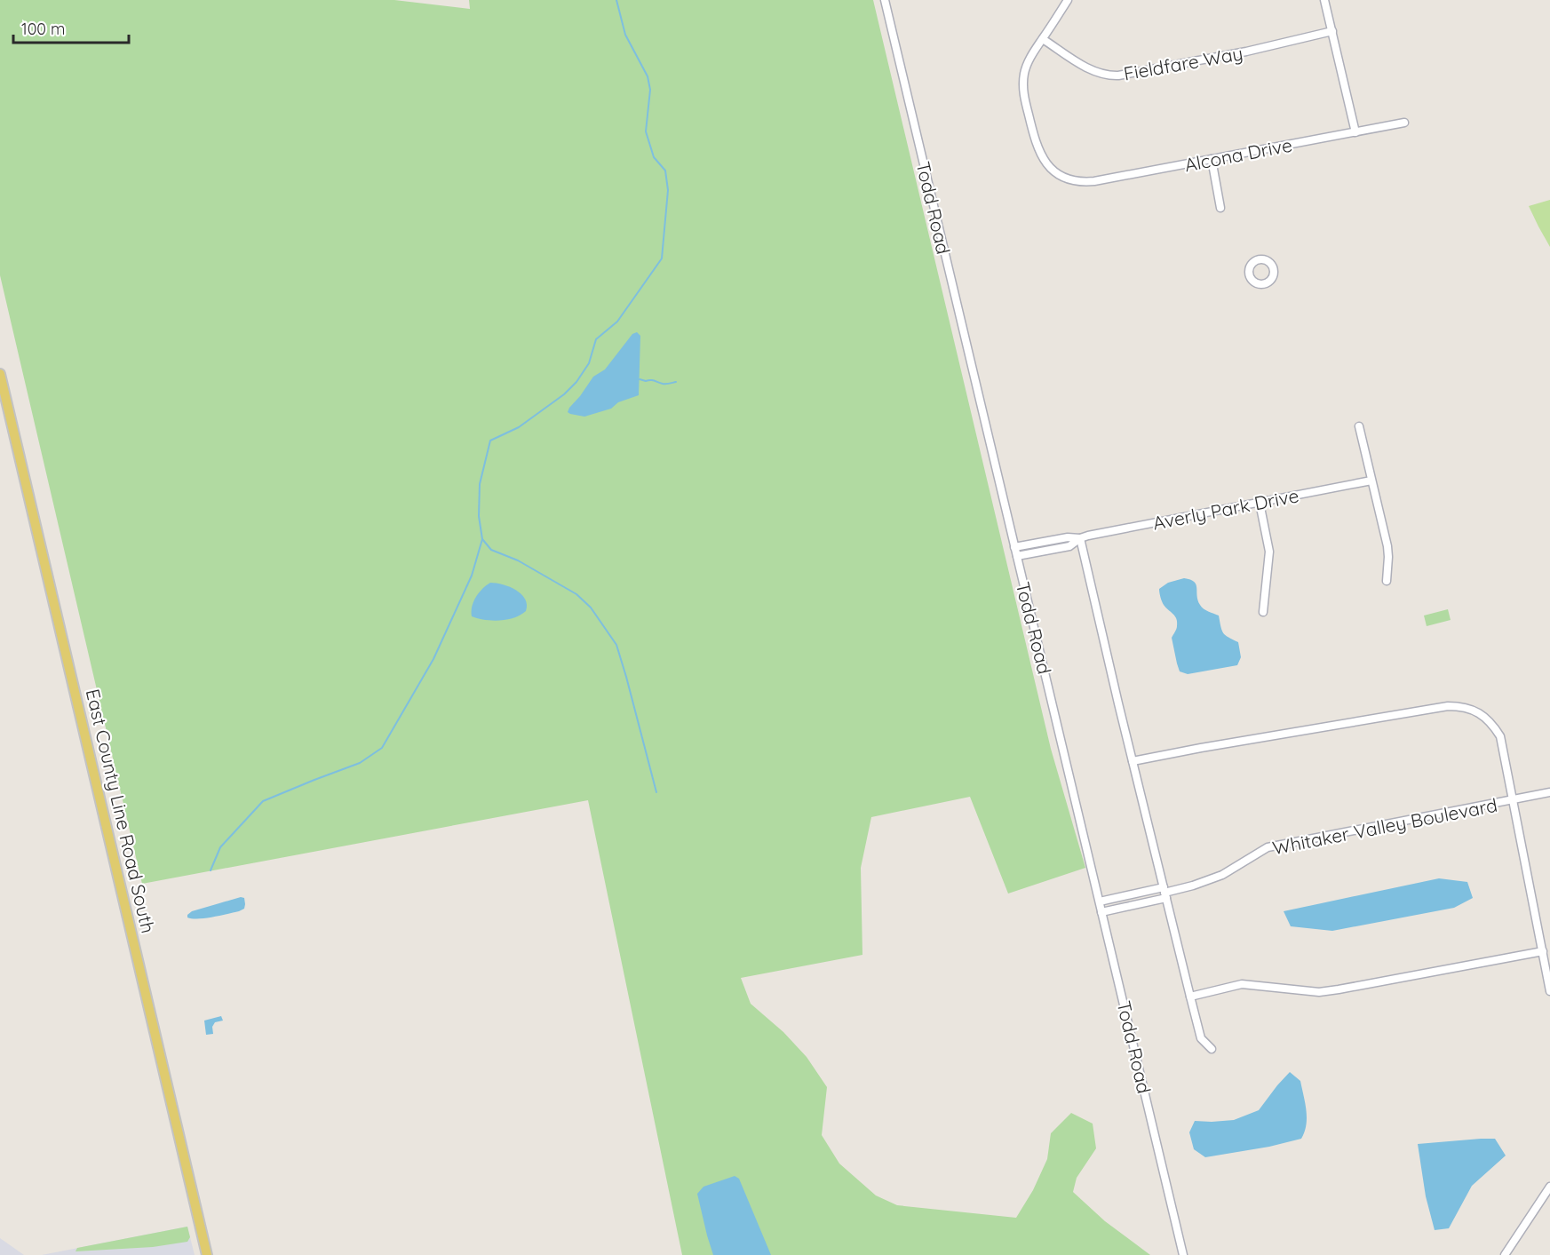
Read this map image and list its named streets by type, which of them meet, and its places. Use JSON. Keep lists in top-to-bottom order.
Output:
{
  "streets": {
    "main road": ["East County Line Road South"],
    "street": [
      "Fieldfare Way",
      "Alcona Drive",
      "Todd Road",
      "Averly Park Drive",
      "Whitaker Valley Boulevard"
    ]
  },
  "crossings": [
    ["Fieldfare Way", "Alcona Drive"],
    ["Todd Road", "Averly Park Drive"],
    ["Todd Road", "Whitaker Valley Boulevard"]
  ],
  "scale_bar": "100 m"
}
